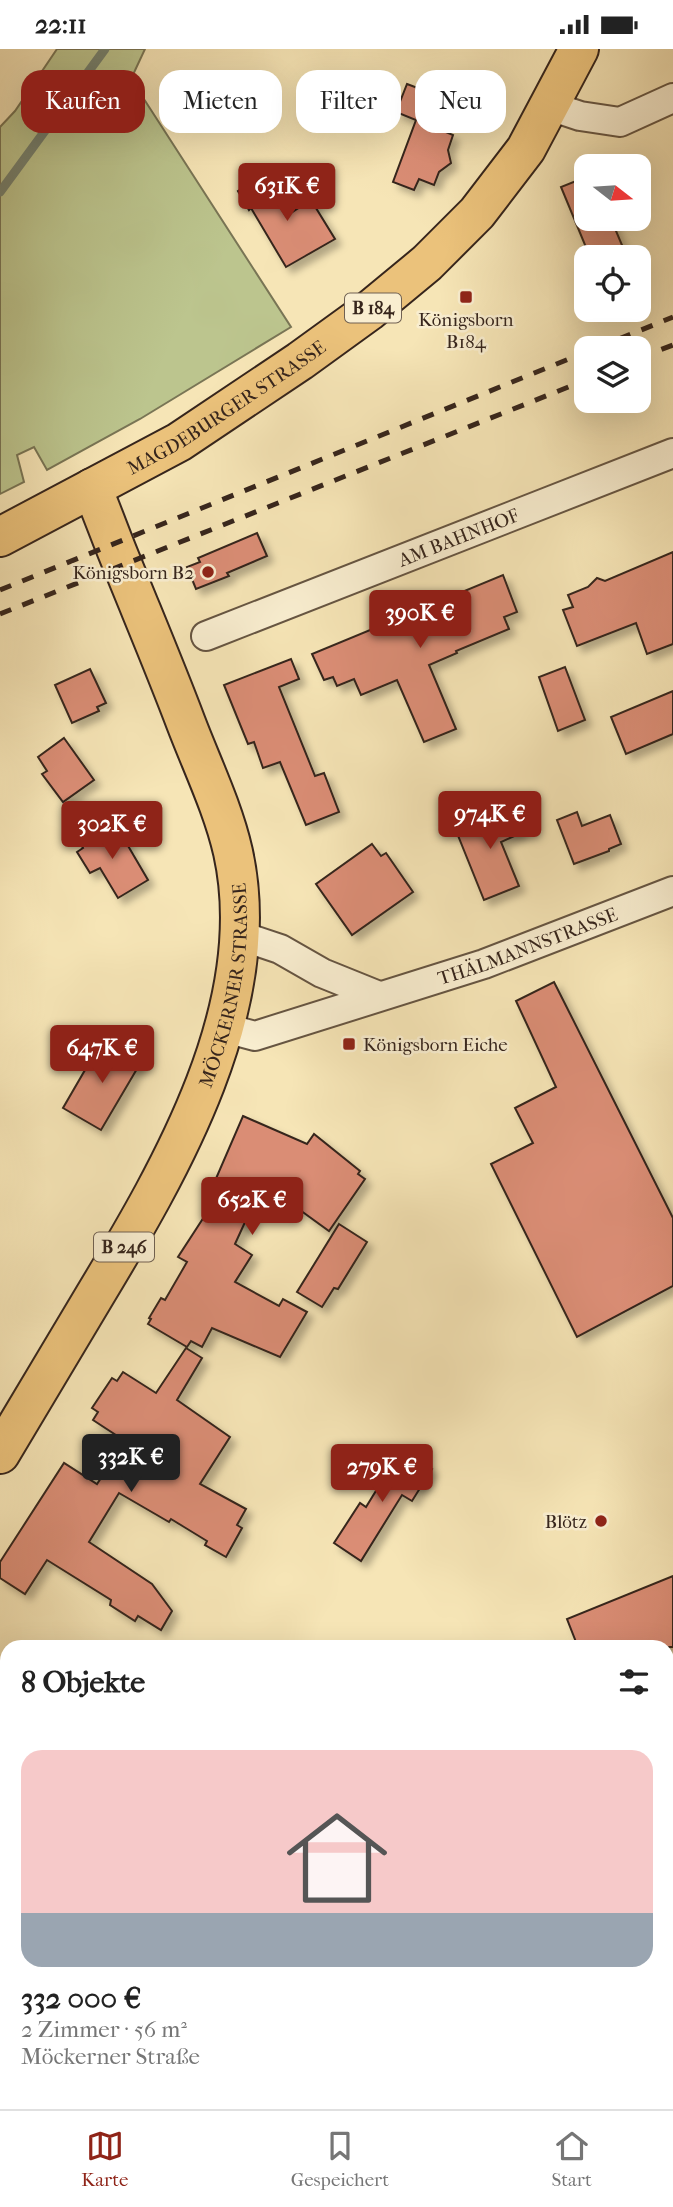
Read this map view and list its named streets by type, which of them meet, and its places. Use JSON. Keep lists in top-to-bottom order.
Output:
{
  "streets": {
    "main road": [
      "B 184",
      "MAGDEBURGER STRASSE",
      "MÖCKERNER STRASSE",
      "B 246"
    ],
    "street": ["AM BAHNHOF", "THÄLMANNSTRASSE"]
  },
  "crossings": [
    ["MAGDEBURGER STRASSE", "MÖCKERNER STRASSE"],
    ["THÄLMANNSTRASSE", "MÖCKERNER STRASSE"]
  ],
  "places": {
    "transit": ["Königsborn B184", "Königsborn Eiche"],
    "other": ["Königsborn B2", "Blötz"]
  },
  "north": "right",
  "page": {
    "status": "22:11",
    "chip": [
      "Kaufen",
      "Mieten",
      "Filter",
      "Neu"
    ],
    "price": [
      "631K €",
      "390K €",
      "974K €",
      "302K €",
      "647K €",
      "652K €",
      "332K €",
      "279K €"
    ],
    "heading": "8 Objekte",
    "list": [
      {
        "name": "332 000 €",
        "note": "2 Zimmer · 56 m² · Möckerner Straße"
      }
    ],
    "tabs": ["Karte", "Gespeichert", "Start"]
  }
}
